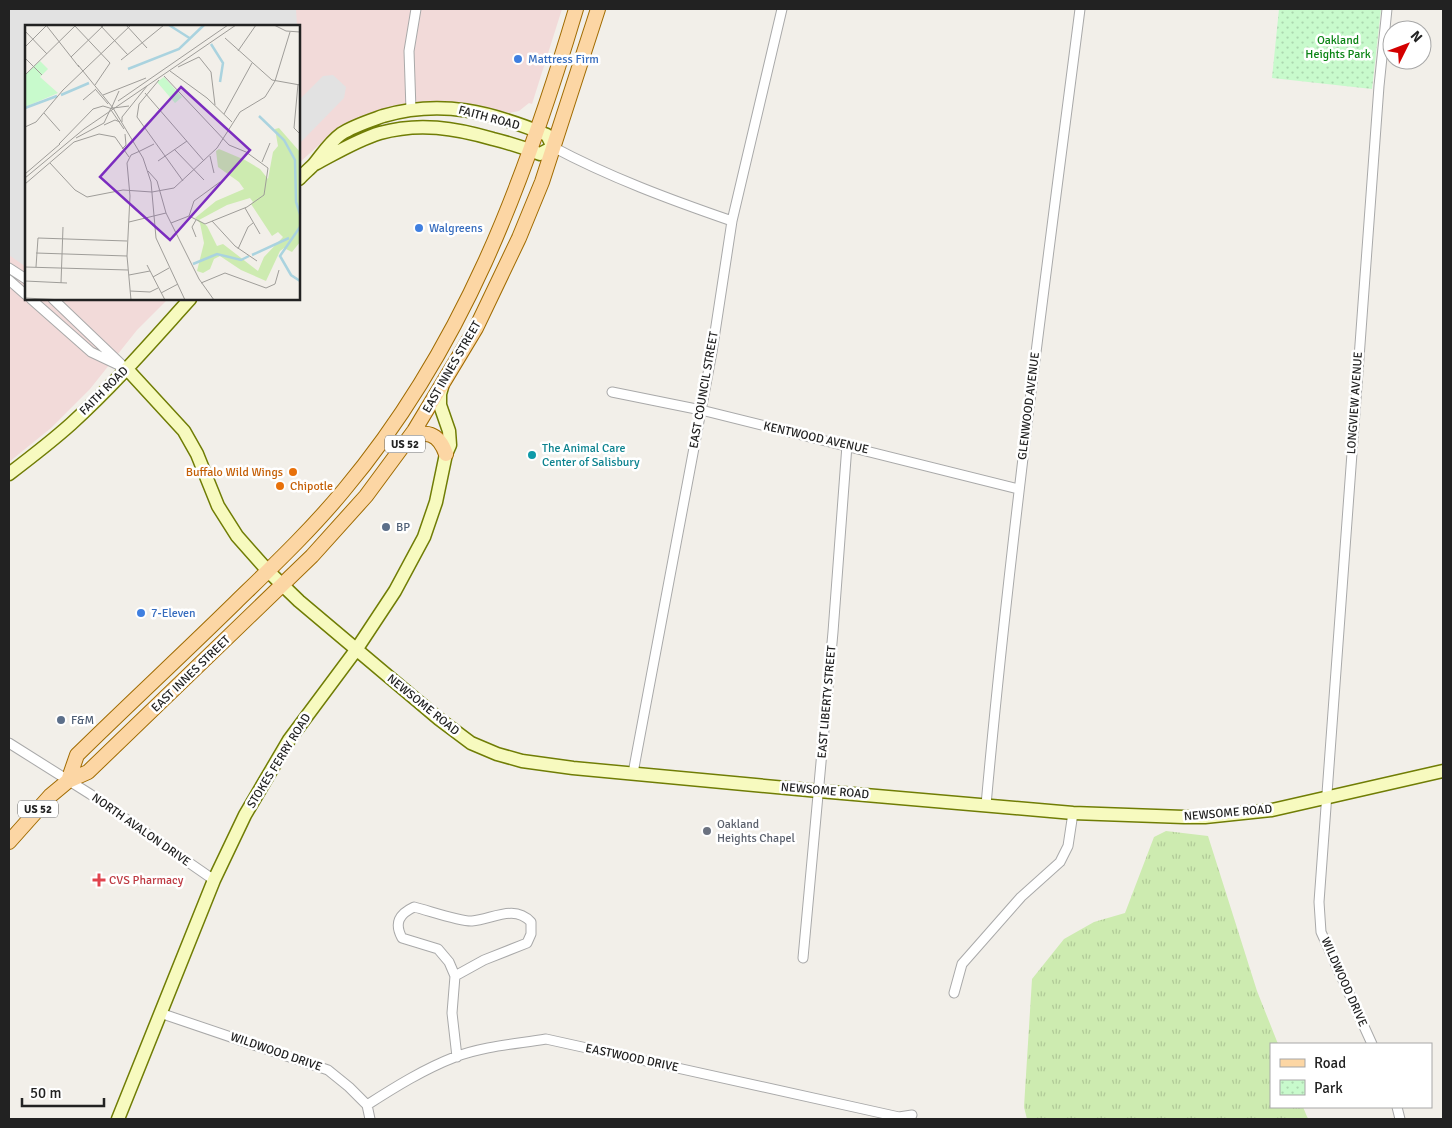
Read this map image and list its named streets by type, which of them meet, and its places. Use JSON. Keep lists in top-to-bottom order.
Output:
{
  "streets": {
    "main road": ["EAST INNES STREET", "US 52"],
    "street": [
      "FAITH ROAD",
      "EAST COUNCIL STREET",
      "LONGVIEW AVENUE",
      "GLENWOOD AVENUE",
      "KENTWOOD AVENUE",
      "EAST LIBERTY STREET",
      "NEWSOME ROAD",
      "STOKES FERRY ROAD",
      "NORTH AVALON DRIVE",
      "WILDWOOD DRIVE",
      "EASTWOOD DRIVE"
    ]
  },
  "crossings": [
    ["FAITH ROAD", "EAST INNES STREET"],
    ["FAITH ROAD", "EAST COUNCIL STREET"],
    ["FAITH ROAD", "NEWSOME ROAD"],
    ["EAST INNES STREET", "NEWSOME ROAD"],
    ["EAST INNES STREET", "STOKES FERRY ROAD"],
    ["EAST INNES STREET", "NORTH AVALON DRIVE"],
    ["EAST COUNCIL STREET", "KENTWOOD AVENUE"],
    ["EAST COUNCIL STREET", "NEWSOME ROAD"],
    ["LONGVIEW AVENUE", "NEWSOME ROAD"],
    ["LONGVIEW AVENUE", "WILDWOOD DRIVE"],
    ["GLENWOOD AVENUE", "KENTWOOD AVENUE"],
    ["GLENWOOD AVENUE", "NEWSOME ROAD"],
    ["KENTWOOD AVENUE", "EAST LIBERTY STREET"],
    ["EAST LIBERTY STREET", "NEWSOME ROAD"],
    ["NEWSOME ROAD", "STOKES FERRY ROAD"],
    ["NEWSOME ROAD", "WILDWOOD DRIVE"],
    ["STOKES FERRY ROAD", "NORTH AVALON DRIVE"],
    ["STOKES FERRY ROAD", "WILDWOOD DRIVE"],
    ["WILDWOOD DRIVE", "EASTWOOD DRIVE"]
  ],
  "parks": ["Oakland Heights Park"],
  "places": {
    "other": [
      "Mattress Firm",
      "Walgreens",
      "The Animal Care Center of Salisbury",
      "Buffalo Wild Wings",
      "Chipotle",
      "BP",
      "7-Eleven",
      "F&M",
      "Oakland Heights Chapel"
    ],
    "health": ["CVS Pharmacy"]
  },
  "legend": ["Road", "Park"],
  "scale_bar": "50 m",
  "north": "top right"
}
